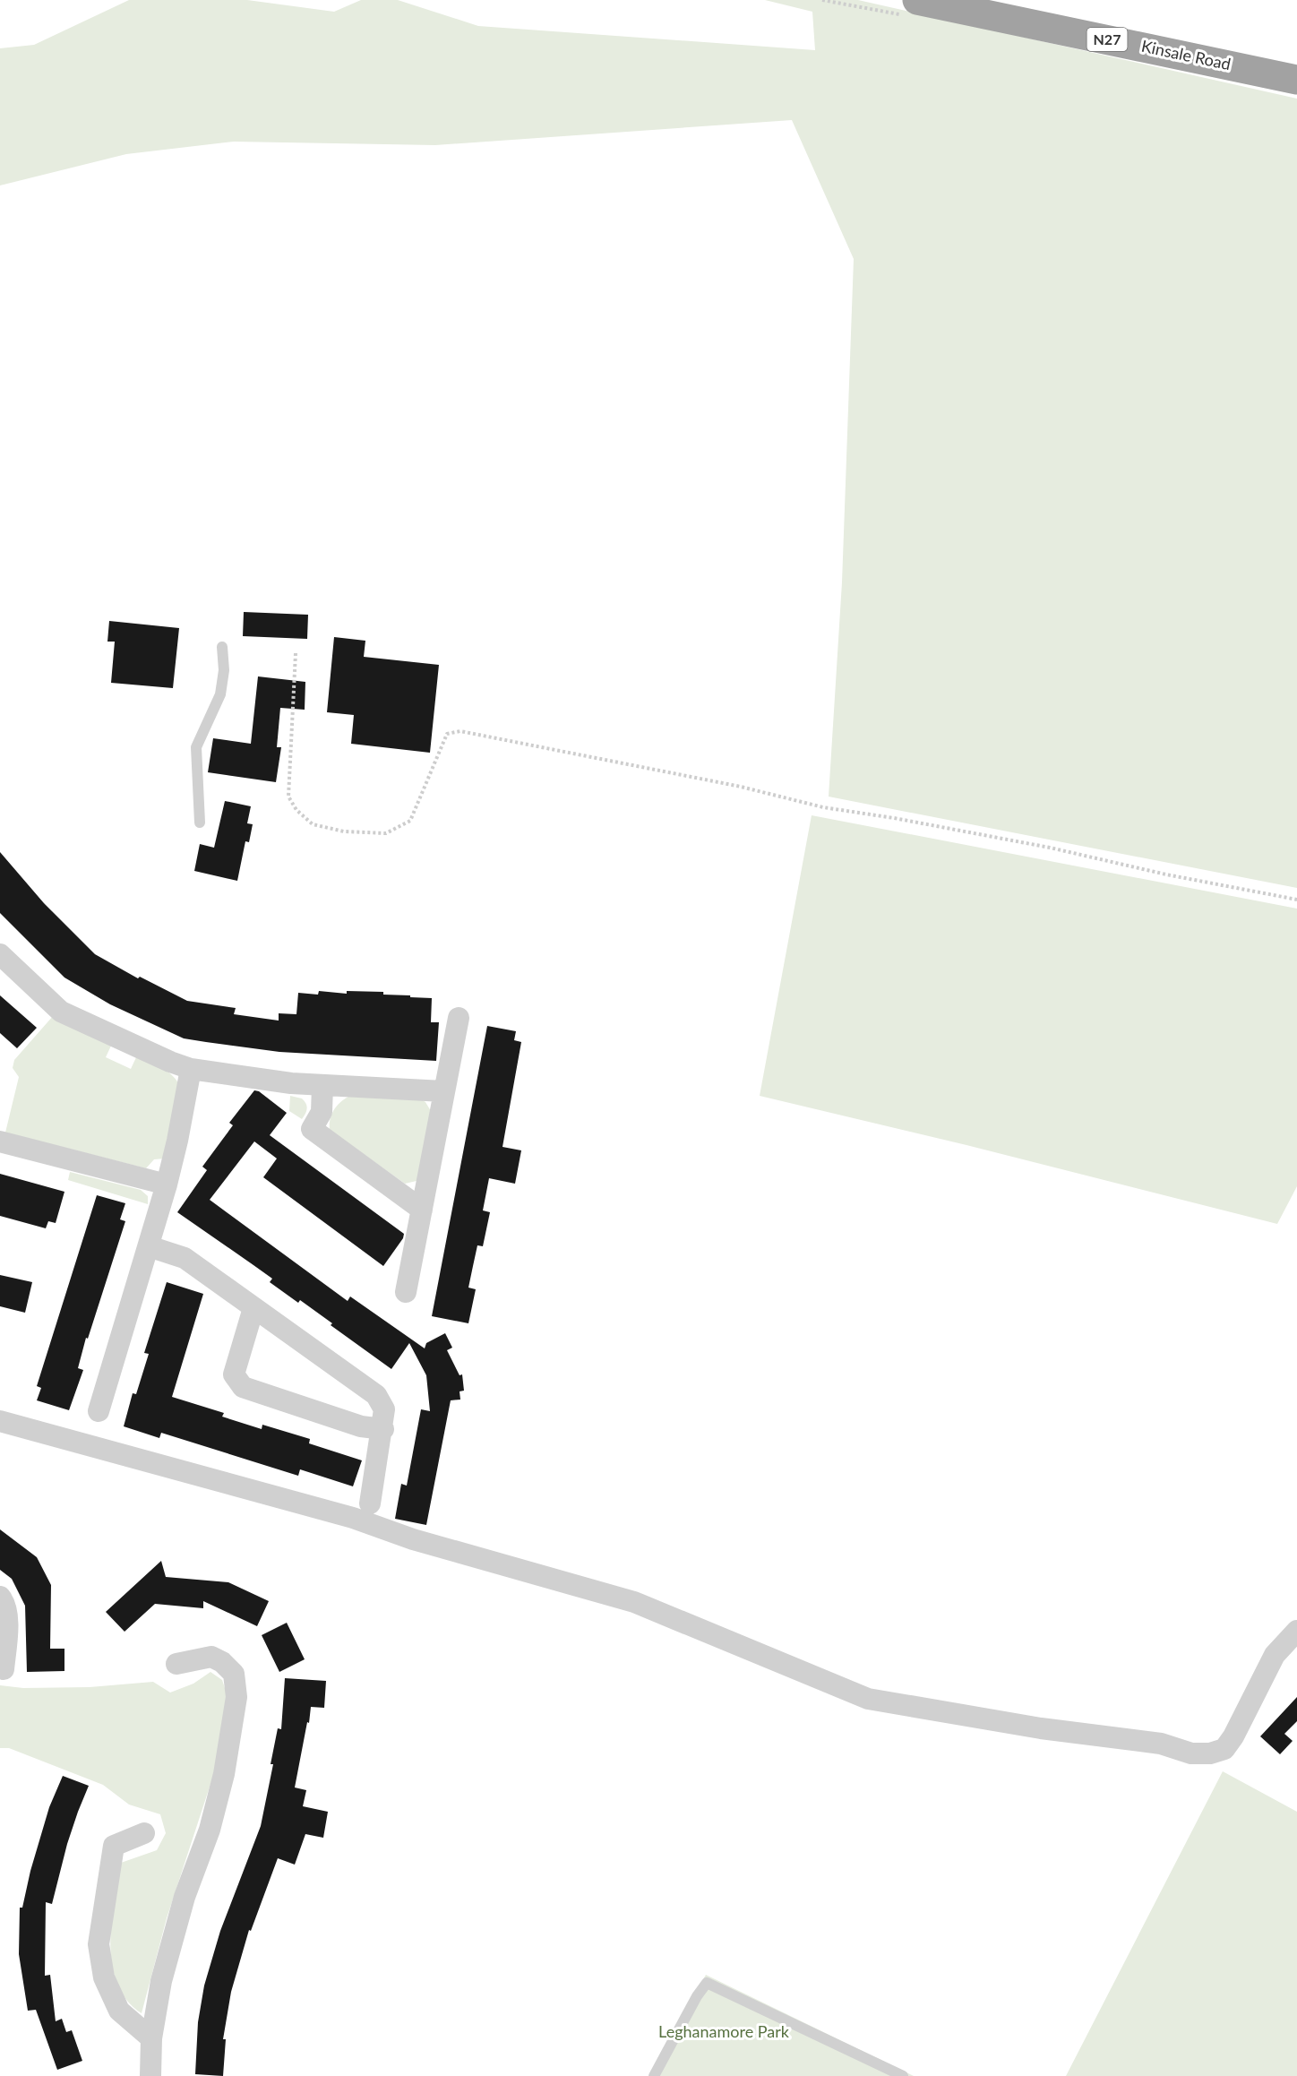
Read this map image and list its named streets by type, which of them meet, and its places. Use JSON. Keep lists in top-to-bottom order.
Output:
{
  "streets": {
    "highway": ["N27", "Kinsale Road"]
  },
  "parks": ["Leghanamore Park"]
}
